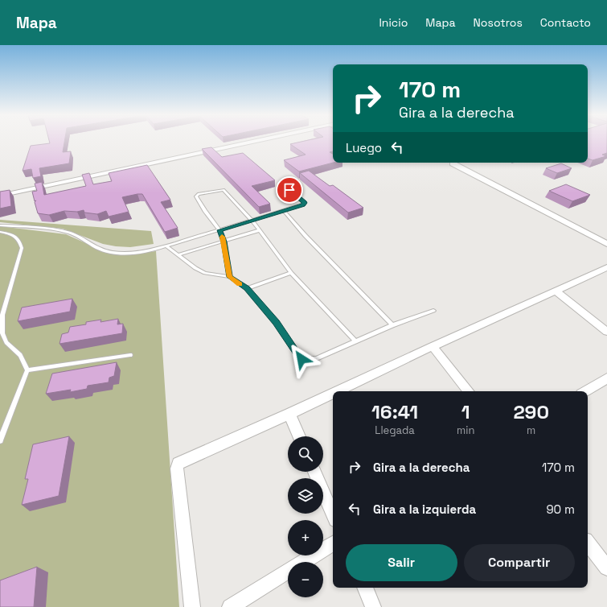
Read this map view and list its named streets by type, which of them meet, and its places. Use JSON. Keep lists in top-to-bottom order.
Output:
{
  "page": {
    "header": "Mapa",
    "nav": [
      "Inicio",
      "Mapa",
      "Nosotros",
      "Contacto"
    ],
    "turn": ["170 m", "Gira a la derecha"],
    "then": "Luego",
    "eta": [
      "16:41",
      "Llegada",
      "1",
      "min",
      "290",
      "m"
    ],
    "map_buttons": ["+", "−"],
    "list": [
      {
        "name": "Gira a la derecha",
        "value": "170 m"
      },
      {
        "name": "Gira a la izquierda",
        "value": "90 m"
      }
    ],
    "buttons": ["Salir", "Compartir"]
  }
}
